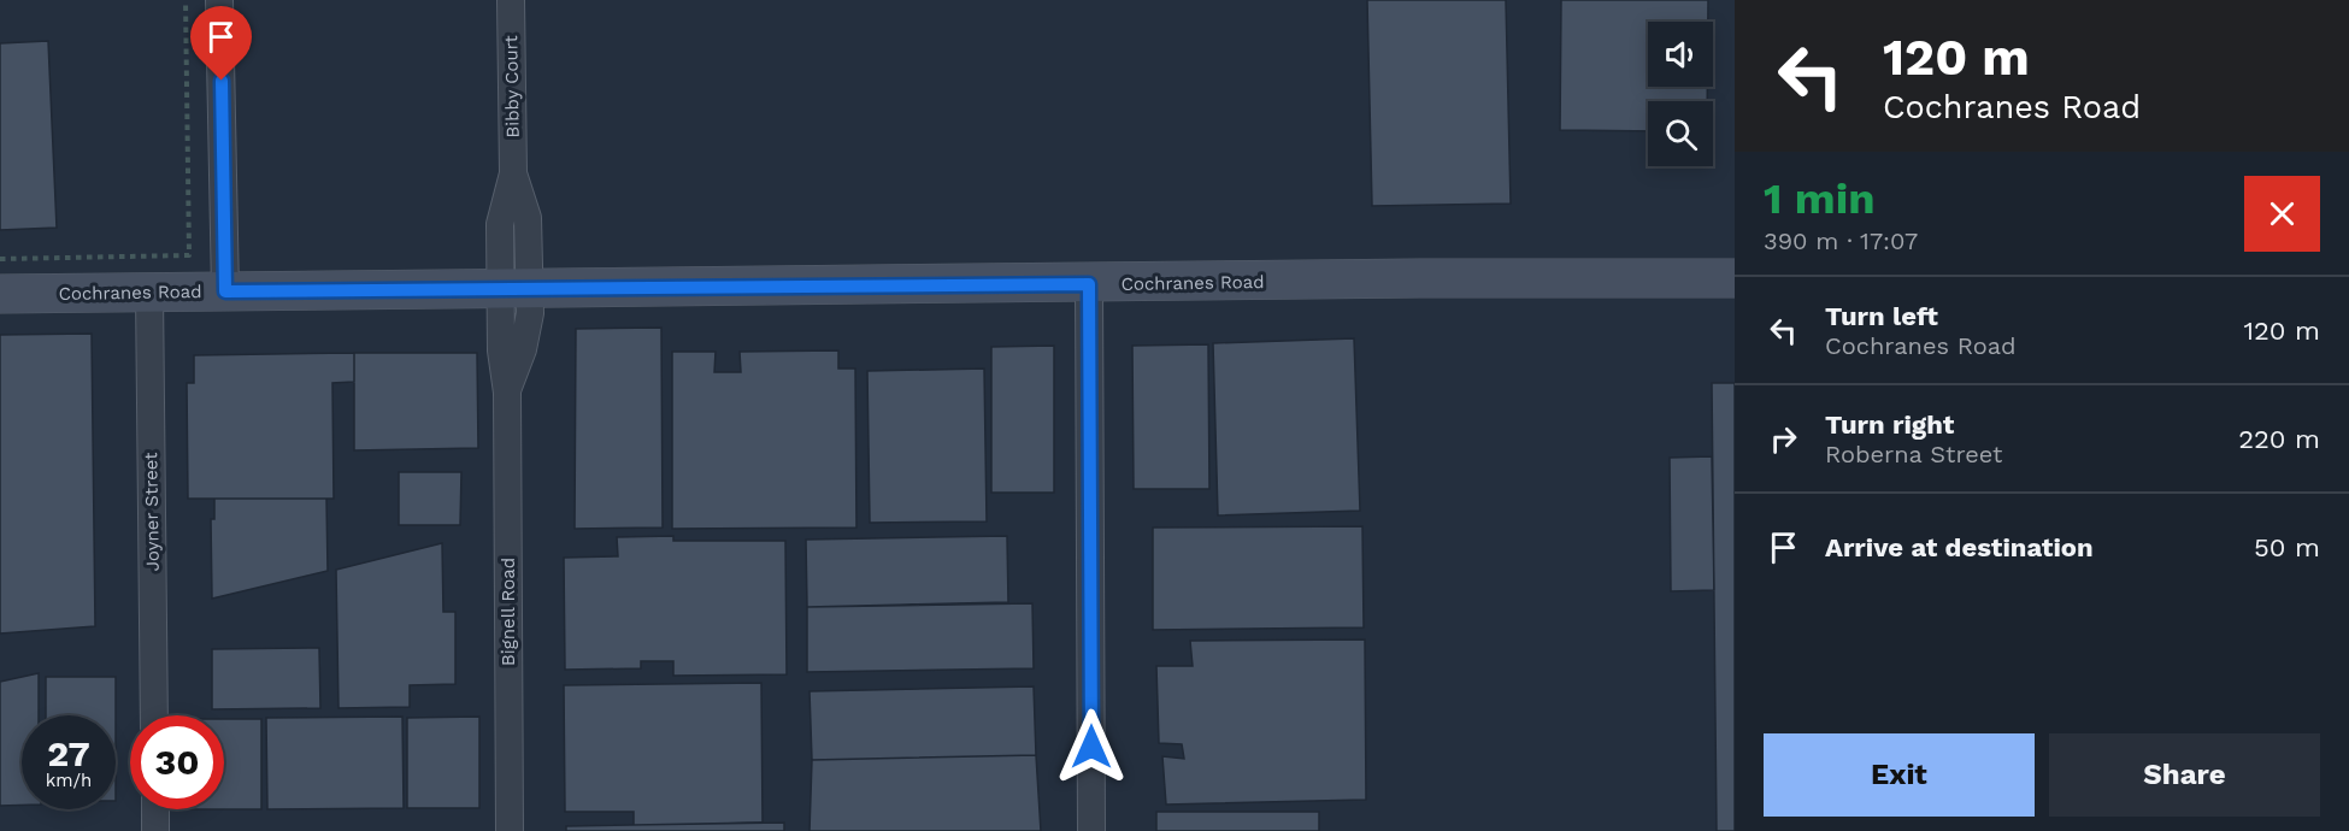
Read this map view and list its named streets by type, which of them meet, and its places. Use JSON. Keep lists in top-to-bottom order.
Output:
{
  "streets": {
    "street": [
      "Bibby Court",
      "Cochranes Road",
      "Joyner Street",
      "Bignell Road"
    ]
  },
  "crossings": [
    ["Bibby Court", "Cochranes Road"],
    ["Bibby Court", "Bignell Road"],
    ["Cochranes Road", "Joyner Street"],
    ["Cochranes Road", "Bignell Road"]
  ],
  "page": {
    "turn": ["120 m", "Cochranes Road"],
    "heading": ["1 min", "390 m · 17:07"],
    "list": [
      {
        "name": "Turn left",
        "note": "Cochranes Road",
        "value": "120 m"
      },
      {
        "name": "Turn right",
        "note": "Roberna Street",
        "value": "220 m"
      },
      {
        "name": "Arrive at destination",
        "value": "50 m"
      }
    ],
    "speed": "27 km/h",
    "limit": "30",
    "buttons": ["Exit", "Share"]
  }
}
